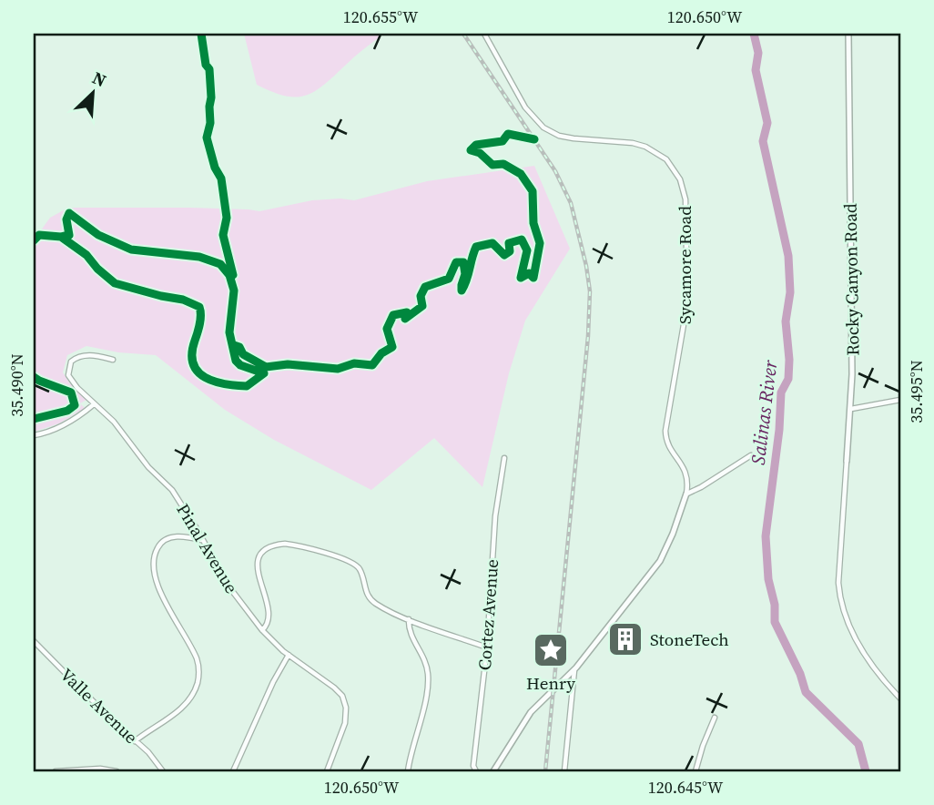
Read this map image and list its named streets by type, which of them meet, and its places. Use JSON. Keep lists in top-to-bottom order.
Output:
{
  "streets": {
    "street": [
      "Sycamore Road",
      "Rocky Canyon Road",
      "Pinal Avenue",
      "Cortez Avenue",
      "Valle Avenue"
    ]
  },
  "water": ["Salinas River"],
  "places": {
    "building": ["StoneTech"],
    "place": ["Henry"]
  },
  "north": "top right",
  "coordinates": [
    "120.655°W",
    "120.650°W",
    "35.490°N",
    "35.495°N",
    "120.645°W"
  ]
}
